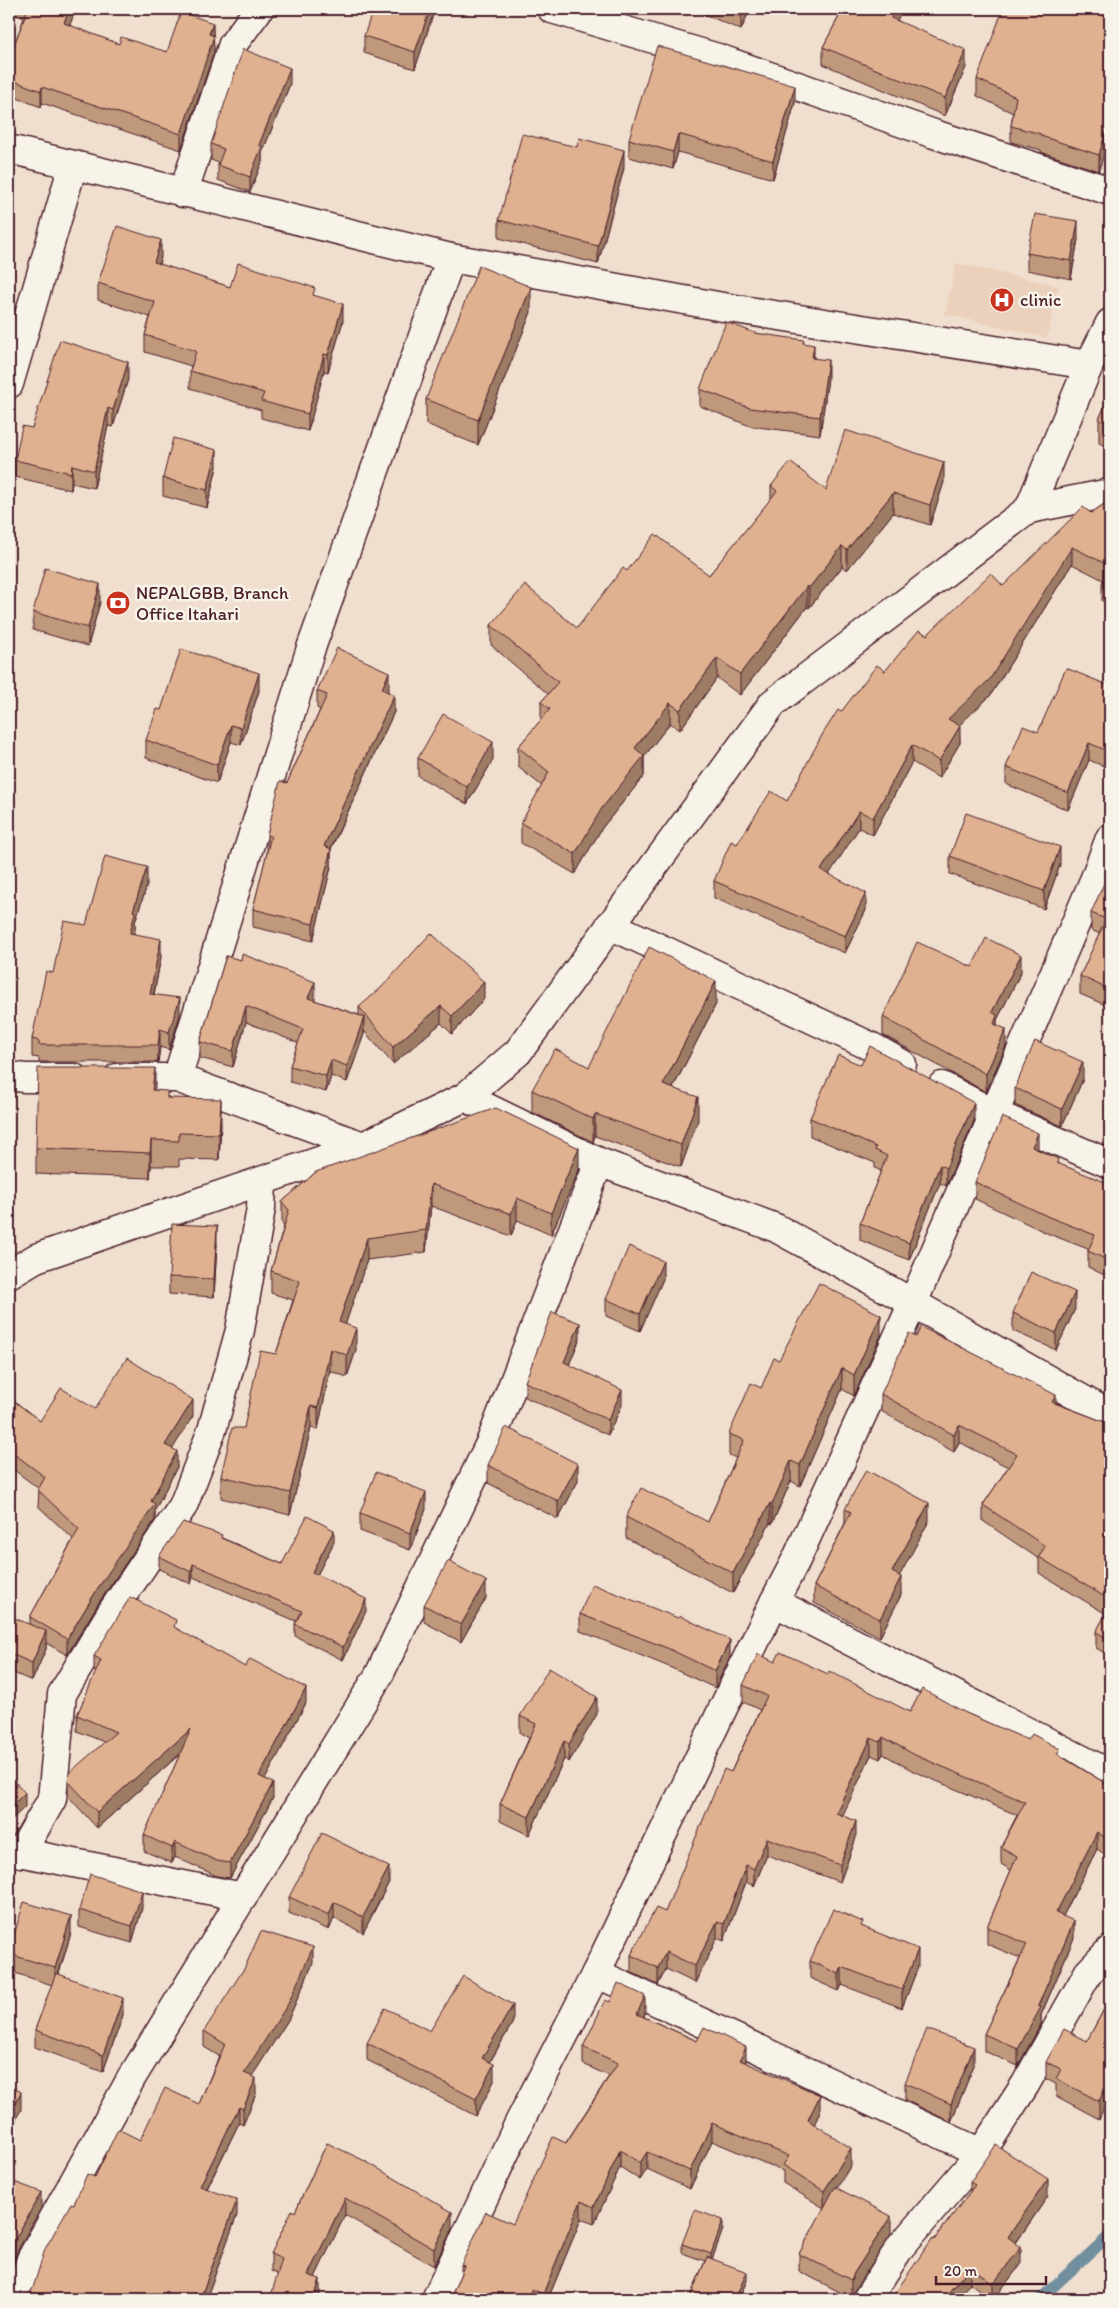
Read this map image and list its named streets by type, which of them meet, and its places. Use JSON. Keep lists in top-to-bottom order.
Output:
{
  "places": {
    "hospital": ["clinic"],
    "bank": ["NEPALGBB, Branch Office Itahari"]
  },
  "scale_bar": "20 m"
}
